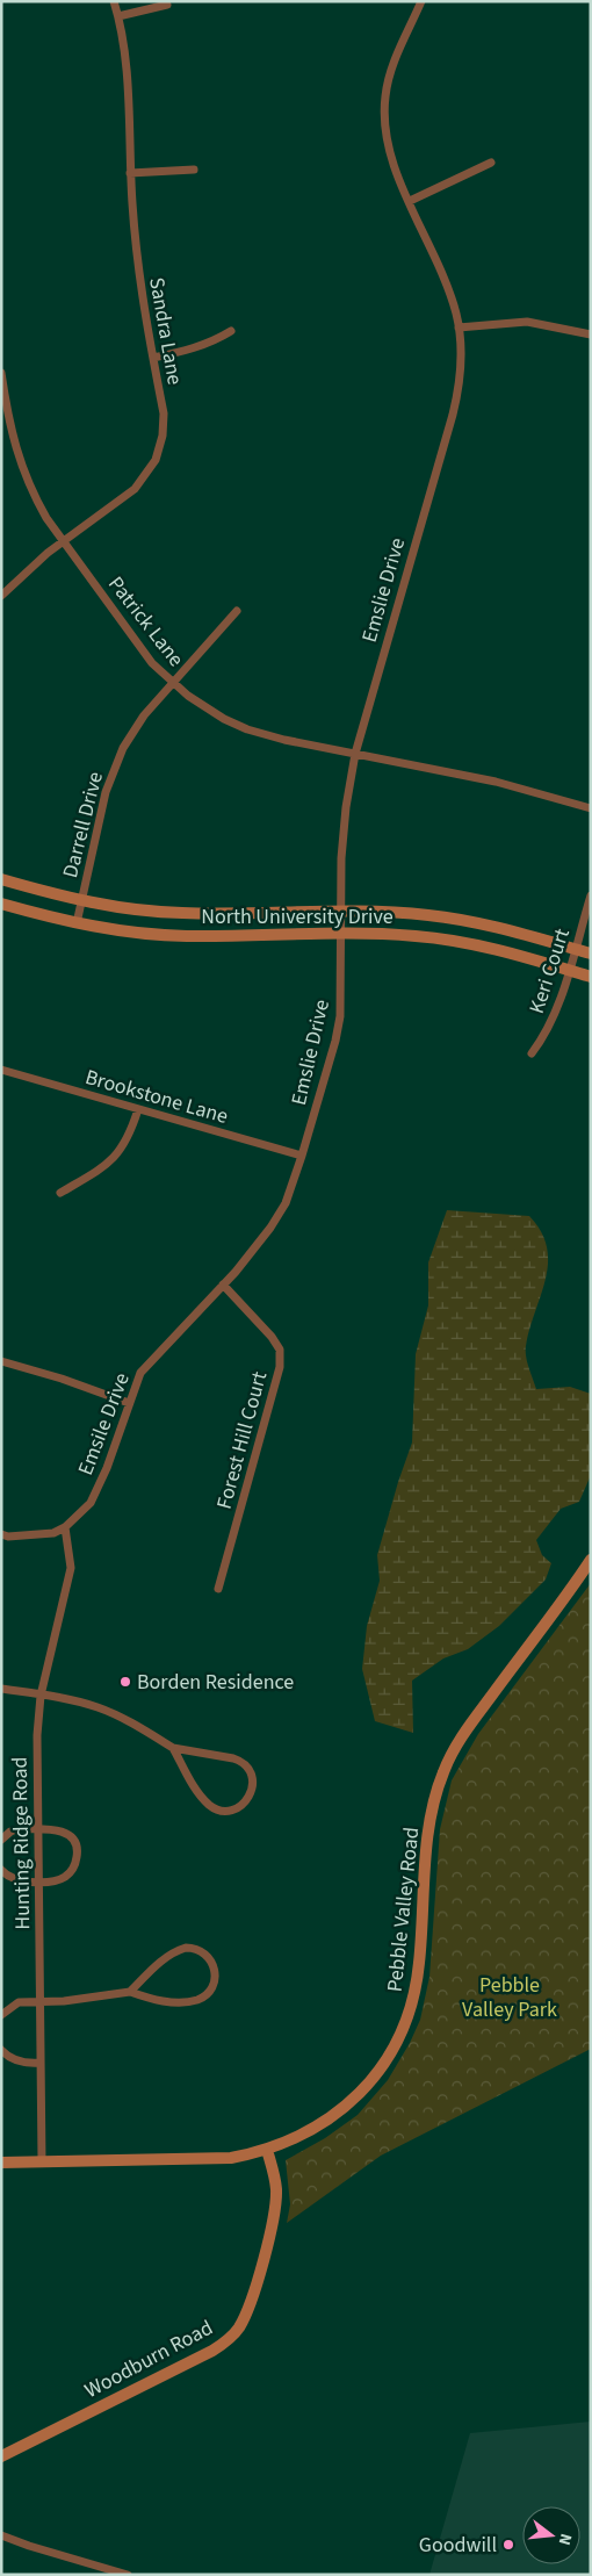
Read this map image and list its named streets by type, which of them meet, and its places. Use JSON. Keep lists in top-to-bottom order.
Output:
{
  "streets": {
    "street": [
      "Sandra Lane",
      "Emslie Drive",
      "Patrick Lane",
      "Darrell Drive",
      "North University Drive",
      "Keri Court",
      "Brookstone Lane",
      "Emsile Drive",
      "Forest Hill Court",
      "Hunting Ridge Road",
      "Pebble Valley Road",
      "Woodburn Road"
    ]
  },
  "crossings": [
    ["Sandra Lane", "Patrick Lane"],
    ["Emslie Drive", "Patrick Lane"],
    ["Emslie Drive", "North University Drive"],
    ["Emslie Drive", "Brookstone Lane"],
    ["Emslie Drive", "Emsile Drive"],
    ["Patrick Lane", "Darrell Drive"],
    ["Darrell Drive", "North University Drive"],
    ["North University Drive", "Keri Court"],
    ["Emsile Drive", "Forest Hill Court"],
    ["Emsile Drive", "Hunting Ridge Road"],
    ["Hunting Ridge Road", "Pebble Valley Road"],
    ["Pebble Valley Road", "Woodburn Road"]
  ],
  "parks": ["Pebble Valley Park"],
  "places": ["Borden Residence", "Goodwill"],
  "north": "right"
}
